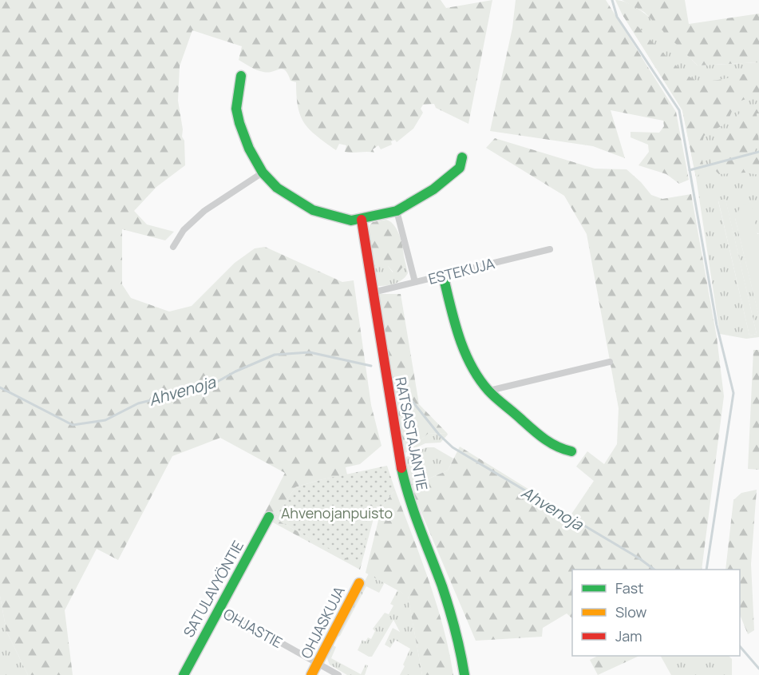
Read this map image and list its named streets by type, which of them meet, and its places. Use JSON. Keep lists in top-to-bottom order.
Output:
{
  "streets": {
    "street": [
      "ESTEKUJA",
      "RATSASTAJANTIE",
      "SATULAVYÖNTIE",
      "OHJASKUJA",
      "OHJASTIE"
    ]
  },
  "crossings": [
    ["ESTEKUJA", "RATSASTAJANTIE"],
    ["SATULAVYÖNTIE", "OHJASTIE"],
    ["OHJASKUJA", "OHJASTIE"]
  ],
  "water": ["Ahvenoja"],
  "parks": ["Ahvenojanpuisto"],
  "legend": ["Fast", "Slow", "Jam"]
}
